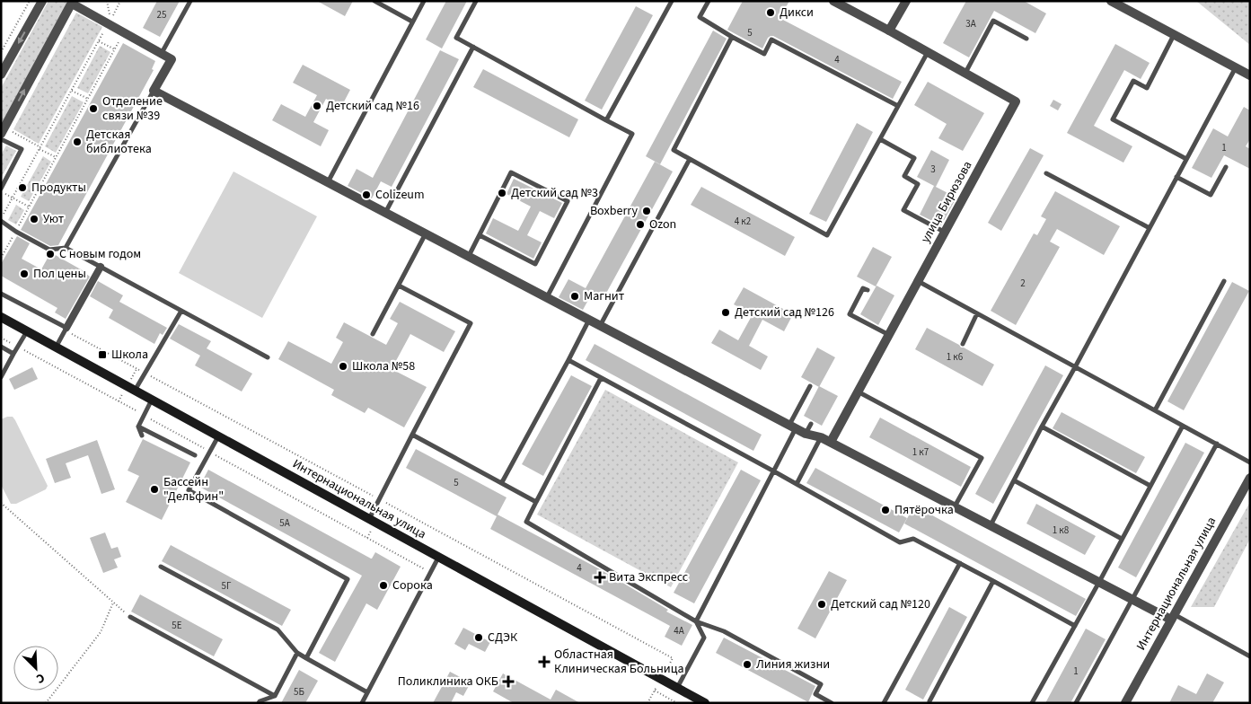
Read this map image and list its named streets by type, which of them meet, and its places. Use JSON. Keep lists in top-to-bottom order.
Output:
{
  "streets": {
    "main road": ["Интернациональная улица"],
    "street": ["улица Бирюзова"]
  },
  "places": {
    "other": [
      "Дикси",
      "Детский сад №16",
      "Отделение связи №39",
      "Детская библиотека",
      "Продукты",
      "Детский сад №3",
      "Colizeum",
      "Boxberry",
      "Уют",
      "Ozon",
      "С новым годом",
      "Пол цены",
      "Магнит",
      "Детский сад №126",
      "Школа №58",
      "Бассейн \"Дельфин\"",
      "Пятёрочка",
      "Сорока",
      "Детский сад №120",
      "СДЭК",
      "Линия жизни"
    ],
    "transit": ["Школа"],
    "health": ["Вита Экспресс", "Областная Клиническая Больница", "Поликлиника ОКБ"]
  },
  "house_numbers": [
    "25",
    "3А",
    "5",
    "4",
    "1",
    "3",
    "4 к2",
    "2",
    "1 к6",
    "1 к7",
    "5",
    "5А",
    "1 к8",
    "4",
    "5Г",
    "5Е",
    "4А",
    "1",
    "5Б"
  ],
  "north": "bottom right"
}
